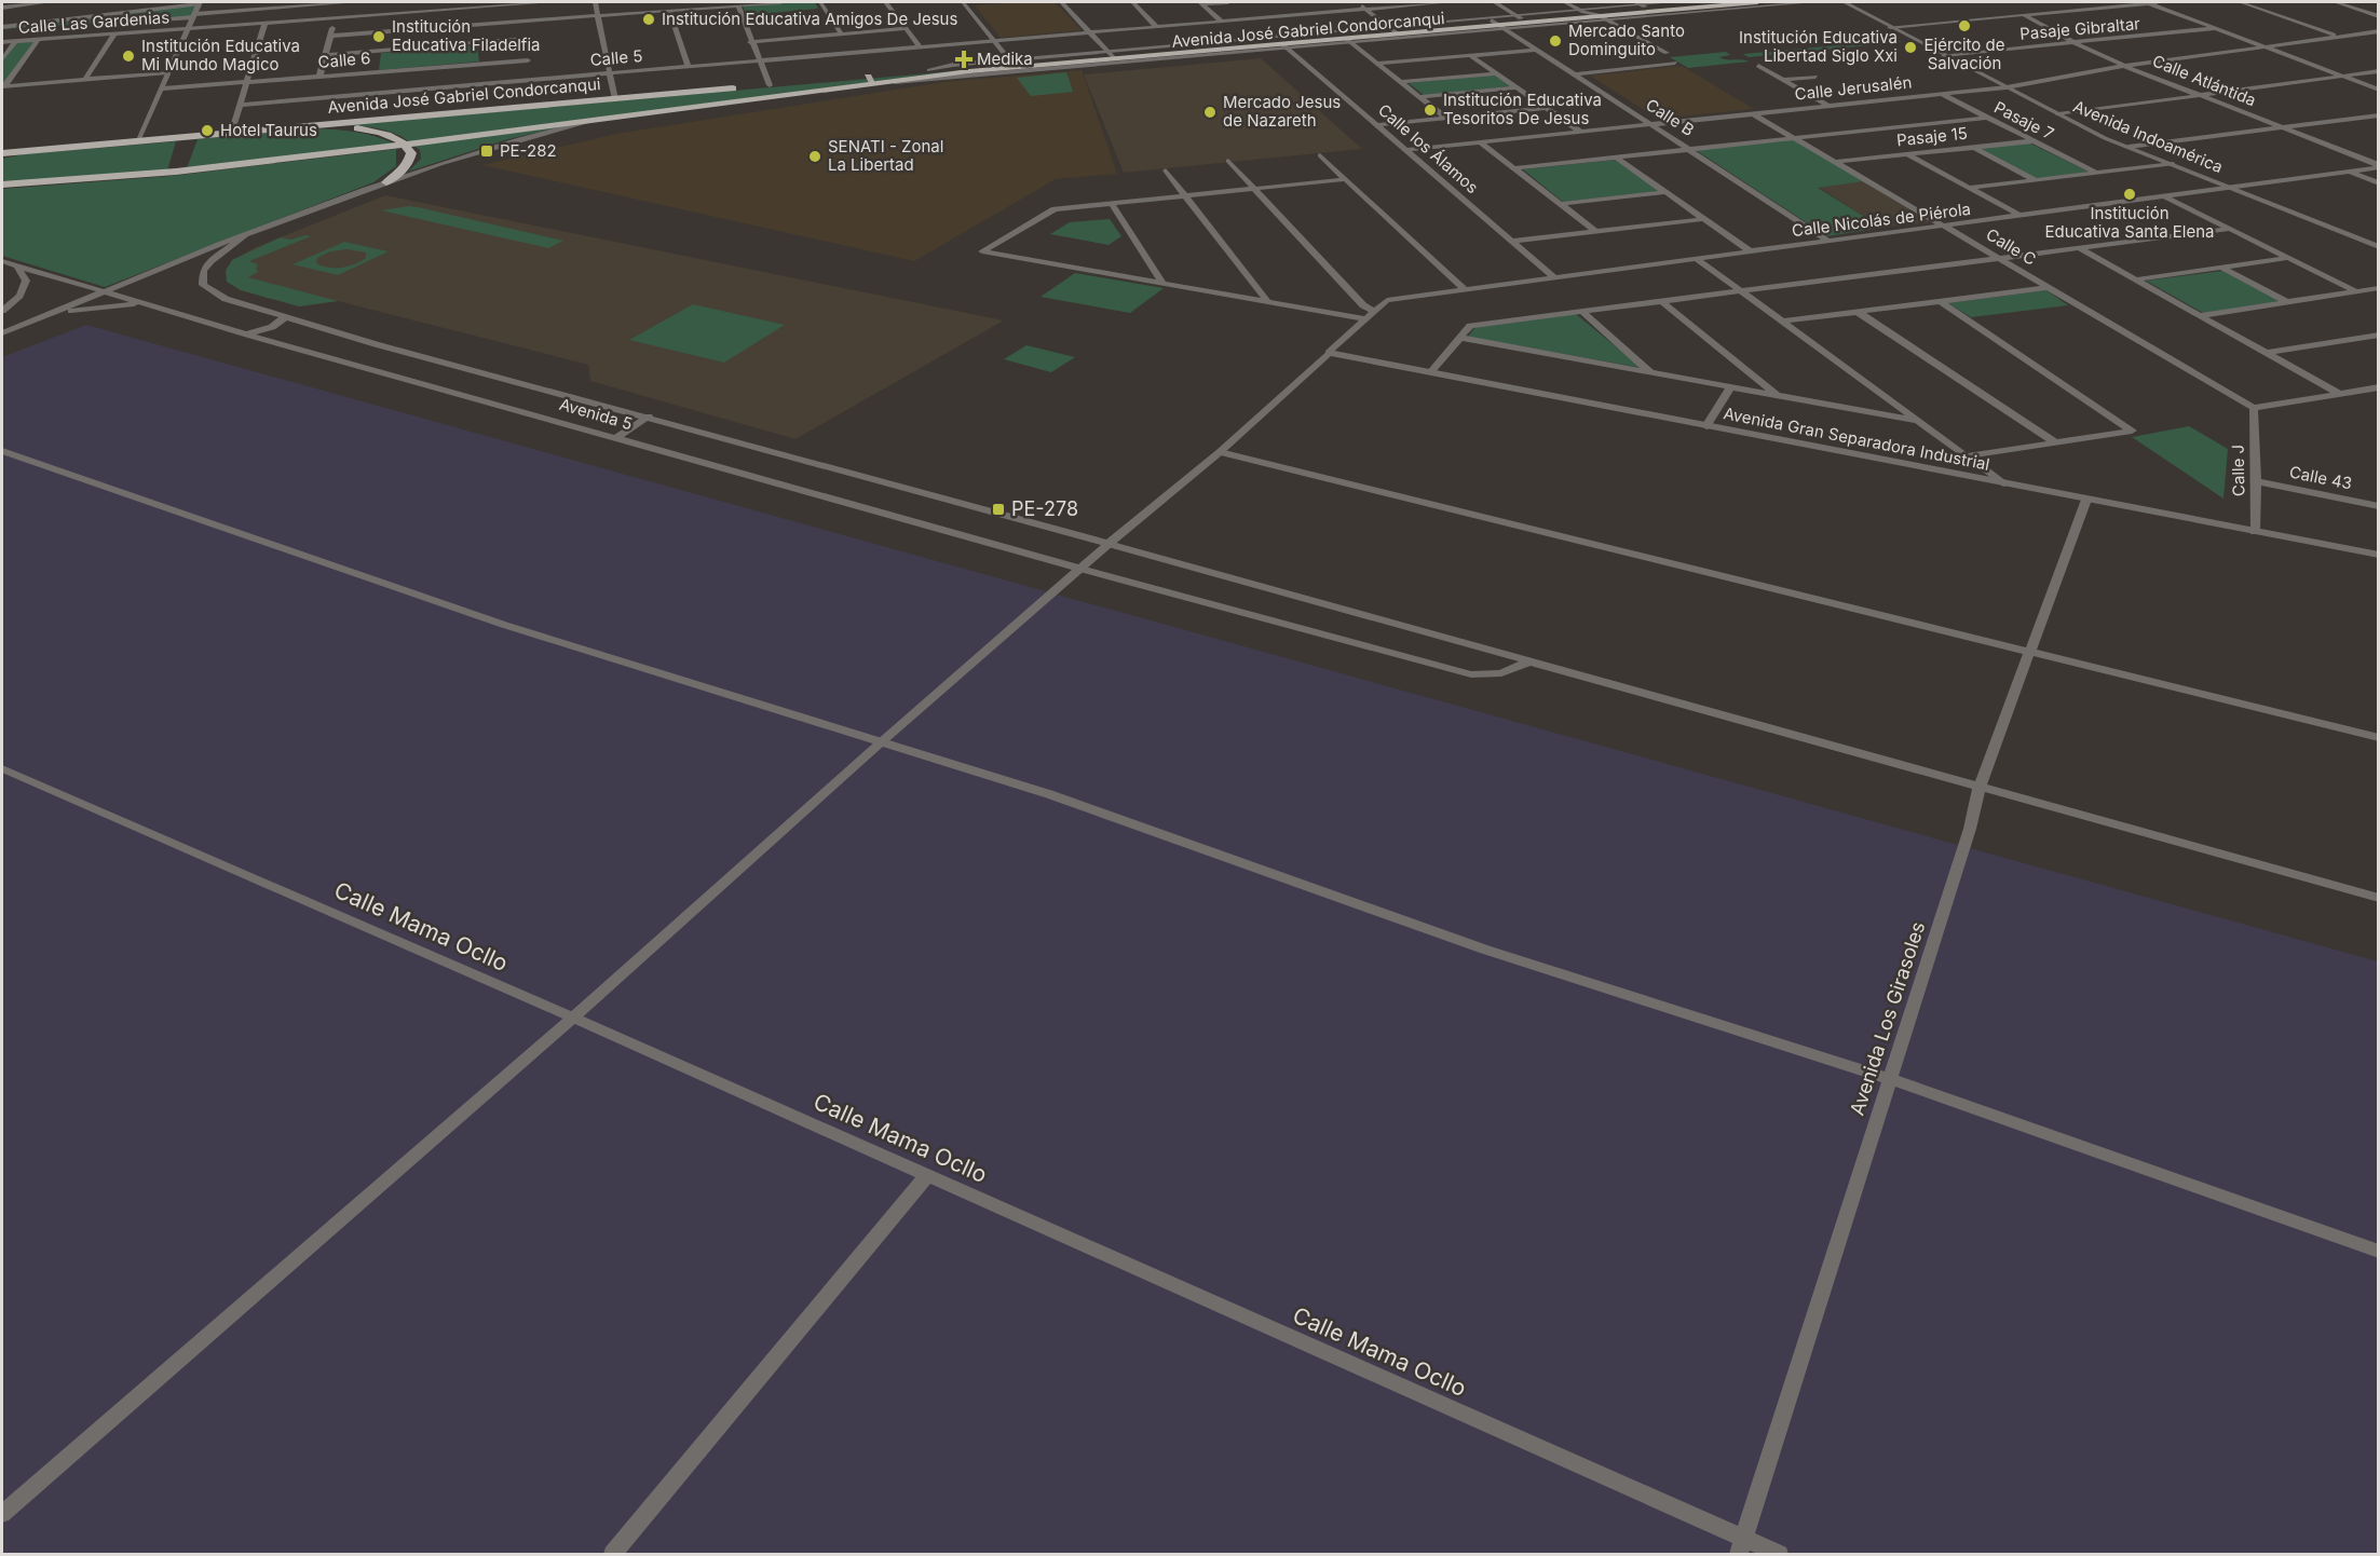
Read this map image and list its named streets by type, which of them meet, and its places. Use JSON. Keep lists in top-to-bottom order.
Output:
{
  "streets": {
    "highway": ["Avenida José Gabriel Condorcanqui"],
    "street": [
      "Calle Las Gardenias",
      "Pasaje Gibraltar",
      "Calle 5",
      "Calle 6",
      "Calle Atlántida",
      "Calle Jerusalén",
      "Calle B",
      "Pasaje 7",
      "Pasaje 15",
      "Avenida Indoamérica",
      "Calle los Álamos",
      "Calle Nicolás de Piérola",
      "Calle C",
      "Avenida 5",
      "Avenida Gran Separadora Industrial",
      "Calle J",
      "Calle 43",
      "Calle Mama Ocllo",
      "Avenida Los Girasoles"
    ]
  },
  "crossings": [
    ["Pasaje Gibraltar", "Calle Atlántida"],
    ["Pasaje Gibraltar", "Avenida Indoamérica"],
    ["Avenida José Gabriel Condorcanqui", "Calle B"],
    ["Avenida José Gabriel Condorcanqui", "Calle los Álamos"],
    ["Calle Atlántida", "Calle Jerusalén"],
    ["Calle Atlántida", "Calle Nicolás de Piérola"],
    ["Calle Jerusalén", "Calle B"],
    ["Calle Jerusalén", "Pasaje 7"],
    ["Calle Jerusalén", "Avenida Indoamérica"],
    ["Calle Jerusalén", "Calle los Álamos"],
    ["Calle Jerusalén", "Calle C"],
    ["Calle B", "Calle Nicolás de Piérola"],
    ["Pasaje 7", "Pasaje 15"],
    ["Pasaje 15", "Calle C"],
    ["Avenida Indoamérica", "Calle Nicolás de Piérola"],
    ["Calle los Álamos", "Calle Nicolás de Piérola"],
    ["Calle Nicolás de Piérola", "Calle C"],
    ["Calle C", "Calle J"],
    ["Avenida 5", "Avenida Los Girasoles"],
    ["Avenida Gran Separadora Industrial", "Calle J"],
    ["Avenida Gran Separadora Industrial", "Avenida Los Girasoles"],
    ["Calle J", "Calle 43"],
    ["Calle Mama Ocllo", "Avenida Los Girasoles"]
  ],
  "places": {
    "other": [
      "Institución Educativa Amigos De Jesus",
      "Ejército de Salvación",
      "Institución Educativa Filadelfia",
      "Mercado Santo Dominguito",
      "Institución Educativa Libertad Siglo Xxi",
      "Institución Educativa Mi Mundo Magico",
      "Institución Educativa Tesoritos De Jesus",
      "Mercado Jesus de Nazareth",
      "Hotel Taurus",
      "SENATI - Zonal La Libertad",
      "Institución Educativa Santa Elena"
    ],
    "health": ["Medika"],
    "transit": ["PE-282", "PE-278"]
  }
}
